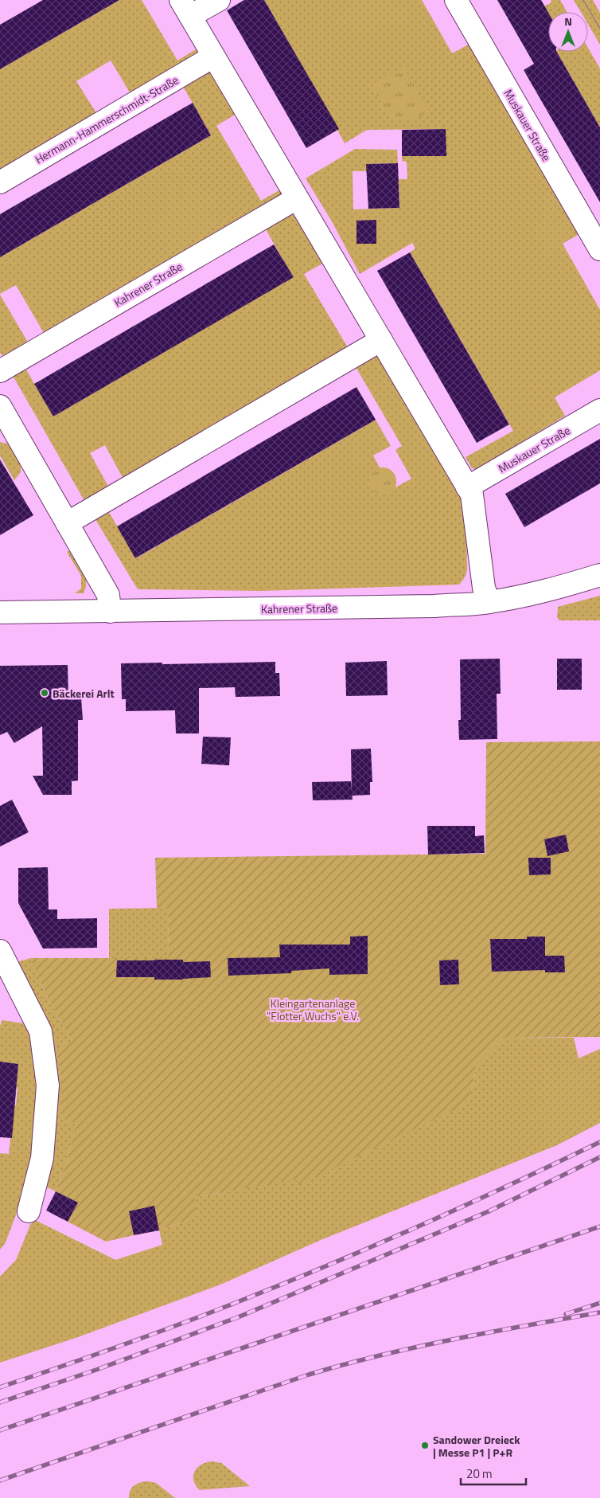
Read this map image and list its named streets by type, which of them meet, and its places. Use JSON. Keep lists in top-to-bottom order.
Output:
{
  "streets": {
    "street": ["Hermann-Hammerschmidt-Straße", "Muskauer Straße", "Kahrener Straße"]
  },
  "parks": ["Kleingartenanlage \"Flotter Wuchs\" e.V."],
  "places": ["Bäckerei Arlt", "Sandower Dreieck | Messe P1 | P+R"],
  "scale_bar": "20 m",
  "north": "top"
}
